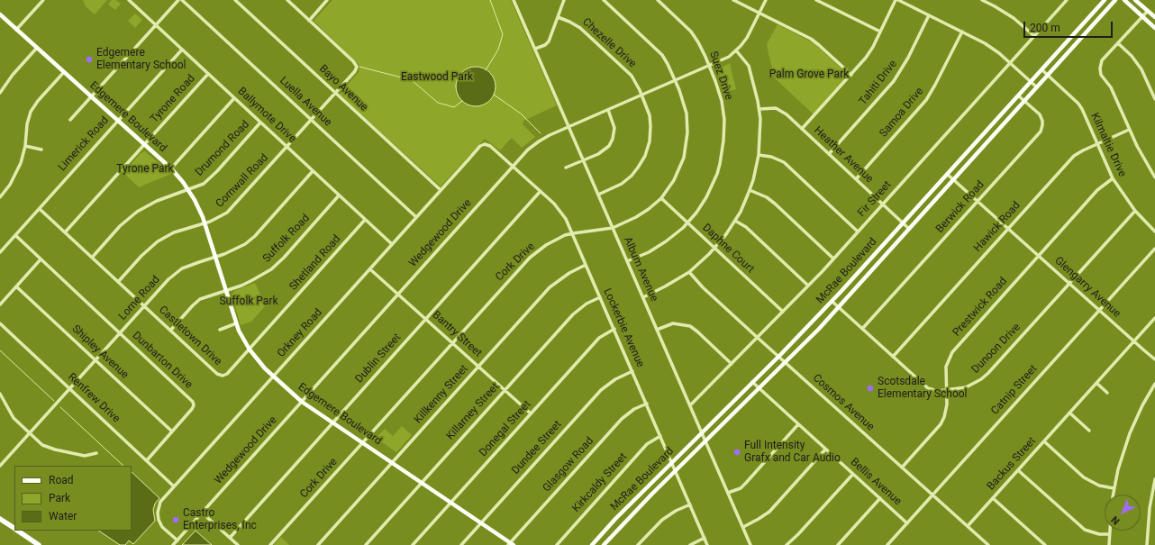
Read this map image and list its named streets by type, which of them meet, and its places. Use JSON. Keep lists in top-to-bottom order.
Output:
{
  "streets": {
    "main road": ["Edgemere Boulevard", "McRae Boulevard"],
    "street": [
      "Chezelle Drive",
      "Suez Drive",
      "Tahiti Drive",
      "Bayo Avenue",
      "Tyrone Road",
      "Luella Avenue",
      "Samoa Drive",
      "Ballymote Drive",
      "Limerick Road",
      "Kilmaltie Drive",
      "Drumond Road",
      "Heather Avenue",
      "Cornwall Road",
      "Fir Street",
      "Berwick Road",
      "Hawick Road",
      "Wedgewood Drive",
      "Suffolk Road",
      "Daphne Court",
      "Cork Drive",
      "Shetland Road",
      "Album Avenue",
      "Glengarry Avenue",
      "Lorne Road",
      "Prestwick Road",
      "Lockerbie Avenue",
      "Orkney Road",
      "Bantry Street",
      "Castletown Drive",
      "Dunoon Drive",
      "Shipley Avenue",
      "Dublin Street",
      "Dunbarton Drive",
      "Catnip Street",
      "Killkenny Street",
      "Renfrew Drive",
      "Cosmos Avenue",
      "Killarney Street",
      "Donegal Street",
      "Dundee Street",
      "Backus Street",
      "Glasgow Road",
      "Bellis Avenue",
      "Kirkcaldy Street"
    ]
  },
  "crossings": [
    ["Chezelle Drive", "Wedgewood Drive"],
    ["Chezelle Drive", "Album Avenue"],
    ["Suez Drive", "Wedgewood Drive"],
    ["Suez Drive", "Daphne Court"],
    ["Suez Drive", "Album Avenue"],
    ["Tahiti Drive", "Heather Avenue"],
    ["Bayo Avenue", "Cornwall Road"],
    ["Bayo Avenue", "Orkney Road"],
    ["Tyrone Road", "Ballymote Drive"],
    ["Tyrone Road", "Edgemere Boulevard"],
    ["Tyrone Road", "Castletown Drive"],
    ["Luella Avenue", "Cornwall Road"],
    ["Luella Avenue", "Orkney Road"],
    ["Samoa Drive", "Heather Avenue"],
    ["Ballymote Drive", "Limerick Road"],
    ["Ballymote Drive", "Drumond Road"],
    ["Ballymote Drive", "Cornwall Road"],
    ["Ballymote Drive", "Suffolk Road"],
    ["Ballymote Drive", "Shetland Road"],
    ["Ballymote Drive", "Lorne Road"],
    ["Ballymote Drive", "Orkney Road"],
    ["Edgemere Boulevard", "Limerick Road"],
    ["Edgemere Boulevard", "Drumond Road"],
    ["Edgemere Boulevard", "Cornwall Road"],
    ["Edgemere Boulevard", "Wedgewood Drive"],
    ["Edgemere Boulevard", "Suffolk Road"],
    ["Edgemere Boulevard", "Cork Drive"],
    ["Edgemere Boulevard", "Shetland Road"],
    ["Edgemere Boulevard", "Lorne Road"],
    ["Edgemere Boulevard", "Orkney Road"],
    ["Edgemere Boulevard", "Castletown Drive"],
    ["Edgemere Boulevard", "Dublin Street"],
    ["Edgemere Boulevard", "Killkenny Street"],
    ["Edgemere Boulevard", "Killarney Street"],
    ["Edgemere Boulevard", "Donegal Street"],
    ["Edgemere Boulevard", "Dundee Street"],
    ["Edgemere Boulevard", "Glasgow Road"],
    ["Limerick Road", "Castletown Drive"],
    ["Limerick Road", "Dunbarton Drive"],
    ["Kilmaltie Drive", "Hawick Road"],
    ["Kilmaltie Drive", "McRae Boulevard"],
    ["Kilmaltie Drive", "Prestwick Road"],
    ["Kilmaltie Drive", "Dunoon Drive"],
    ["Drumond Road", "Castletown Drive"],
    ["Heather Avenue", "Fir Street"],
    ["Heather Avenue", "McRae Boulevard"],
    ["Cornwall Road", "Castletown Drive"],
    ["Fir Street", "Daphne Court"],
    ["Fir Street", "Album Avenue"],
    ["Fir Street", "Cosmos Avenue"],
    ["Berwick Road", "McRae Boulevard"],
    ["Berwick Road", "Glengarry Avenue"],
    ["Berwick Road", "Dunoon Drive"],
    ["Hawick Road", "Glengarry Avenue"],
    ["Hawick Road", "Dunoon Drive"],
    ["Wedgewood Drive", "Cork Drive"],
    ["Wedgewood Drive", "Album Avenue"],
    ["Wedgewood Drive", "Lockerbie Avenue"],
    ["Wedgewood Drive", "Orkney Road"],
    ["Wedgewood Drive", "Bantry Street"],
    ["Suffolk Road", "Castletown Drive"],
    ["Daphne Court", "Cork Drive"],
    ["Cork Drive", "Album Avenue"],
    ["Cork Drive", "Lockerbie Avenue"],
    ["Cork Drive", "Bantry Street"],
    ["Shetland Road", "Castletown Drive"],
    ["Album Avenue", "McRae Boulevard"],
    ["McRae Boulevard", "Glengarry Avenue"],
    ["McRae Boulevard", "Lockerbie Avenue"],
    ["McRae Boulevard", "Dunoon Drive"],
    ["McRae Boulevard", "Cosmos Avenue"],
    ["McRae Boulevard", "Bellis Avenue"],
    ["Glengarry Avenue", "Prestwick Road"],
    ["Glengarry Avenue", "Dunoon Drive"],
    ["Glengarry Avenue", "Catnip Street"],
    ["Glengarry Avenue", "Backus Street"],
    ["Lorne Road", "Castletown Drive"],
    ["Lorne Road", "Shipley Avenue"],
    ["Lorne Road", "Dunbarton Drive"],
    ["Lorne Road", "Renfrew Drive"],
    ["Prestwick Road", "Dunoon Drive"],
    ["Prestwick Road", "Cosmos Avenue"],
    ["Lockerbie Avenue", "Orkney Road"],
    ["Lockerbie Avenue", "Dublin Street"],
    ["Lockerbie Avenue", "Killkenny Street"],
    ["Lockerbie Avenue", "Killarney Street"],
    ["Lockerbie Avenue", "Donegal Street"],
    ["Lockerbie Avenue", "Dundee Street"],
    ["Lockerbie Avenue", "Glasgow Road"],
    ["Lockerbie Avenue", "Kirkcaldy Street"],
    ["Orkney Road", "Bantry Street"],
    ["Orkney Road", "Renfrew Drive"],
    ["Bantry Street", "Dublin Street"],
    ["Bantry Street", "Killkenny Street"],
    ["Bantry Street", "Killarney Street"],
    ["Bantry Street", "Donegal Street"],
    ["Shipley Avenue", "Dunbarton Drive"],
    ["Dunbarton Drive", "Renfrew Drive"],
    ["Catnip Street", "Cosmos Avenue"],
    ["Catnip Street", "Bellis Avenue"],
    ["Cosmos Avenue", "Backus Street"]
  ],
  "parks": [
    "Palm Grove Park",
    "Eastwood Park",
    "Tyrone Park",
    "Suffolk Park"
  ],
  "places": [
    "Edgemere Elementary School",
    "Scotsdale Elementary School",
    "Full Intensity Grafx and Car Audio",
    "Castro Enterprises, Inc"
  ],
  "legend": ["Road", "Park", "Water"],
  "scale_bar": "200 m",
  "north": "bottom left"
}
